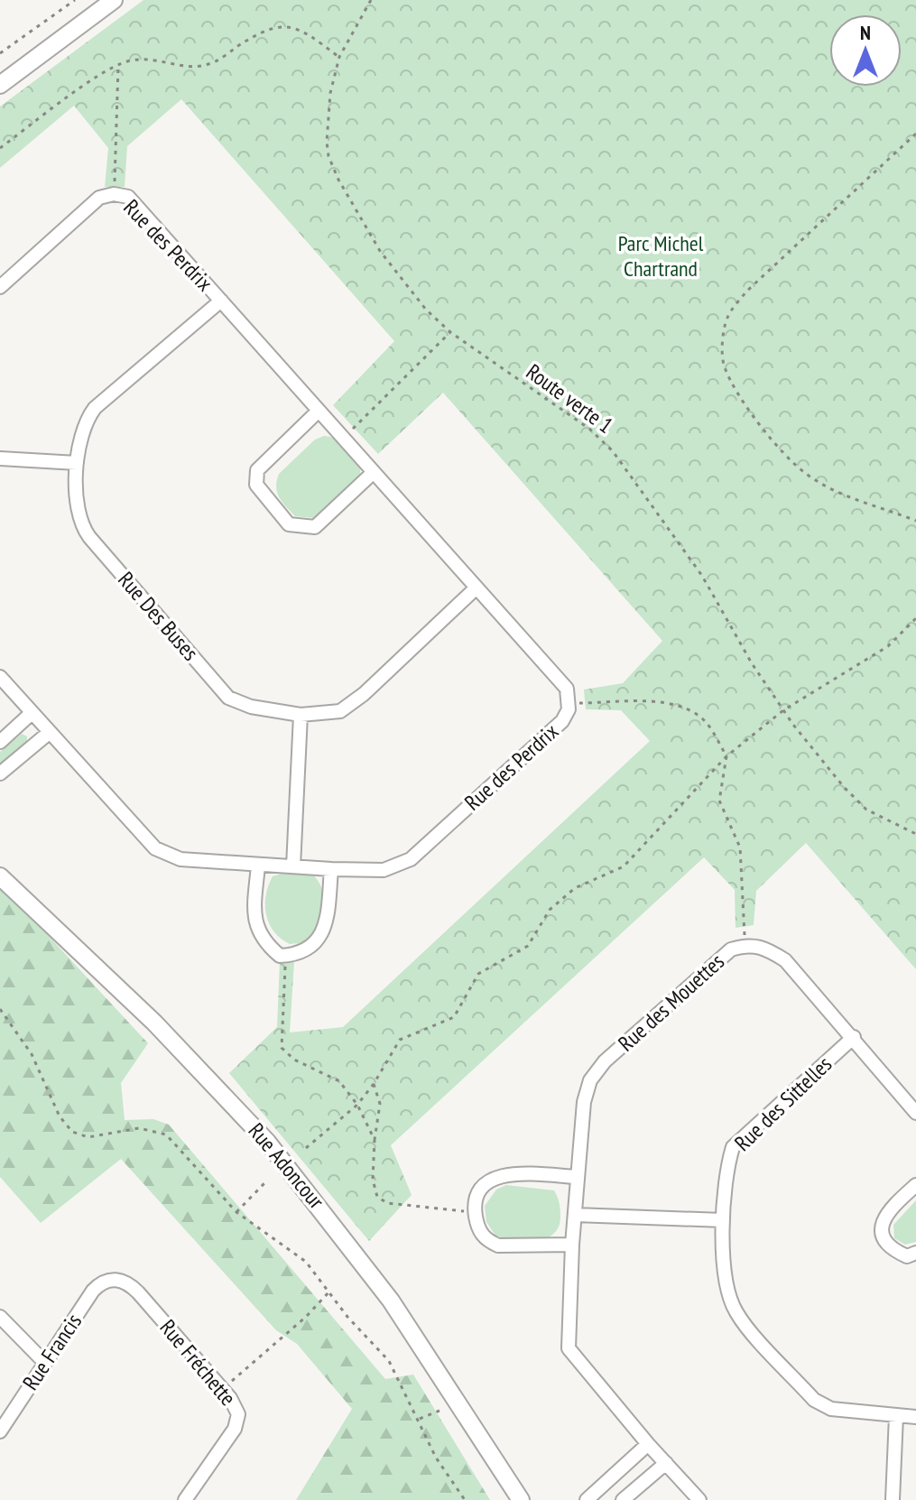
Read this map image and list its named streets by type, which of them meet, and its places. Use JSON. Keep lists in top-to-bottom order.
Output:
{
  "streets": {
    "street": [
      "Rue des Perdrix",
      "Rue Des Buses",
      "Rue des Mouettes",
      "Rue des Sittelles",
      "Rue Adoncour",
      "Rue Francis",
      "Rue Fréchette"
    ],
    "path": ["Route verte 1"]
  },
  "crossings": [
    ["Rue des Perdrix", "Rue Des Buses"],
    ["Rue des Mouettes", "Rue des Sittelles"],
    ["Rue Francis", "Rue Fréchette"]
  ],
  "parks": ["Parc Michel Chartrand"],
  "north": "top"
}
